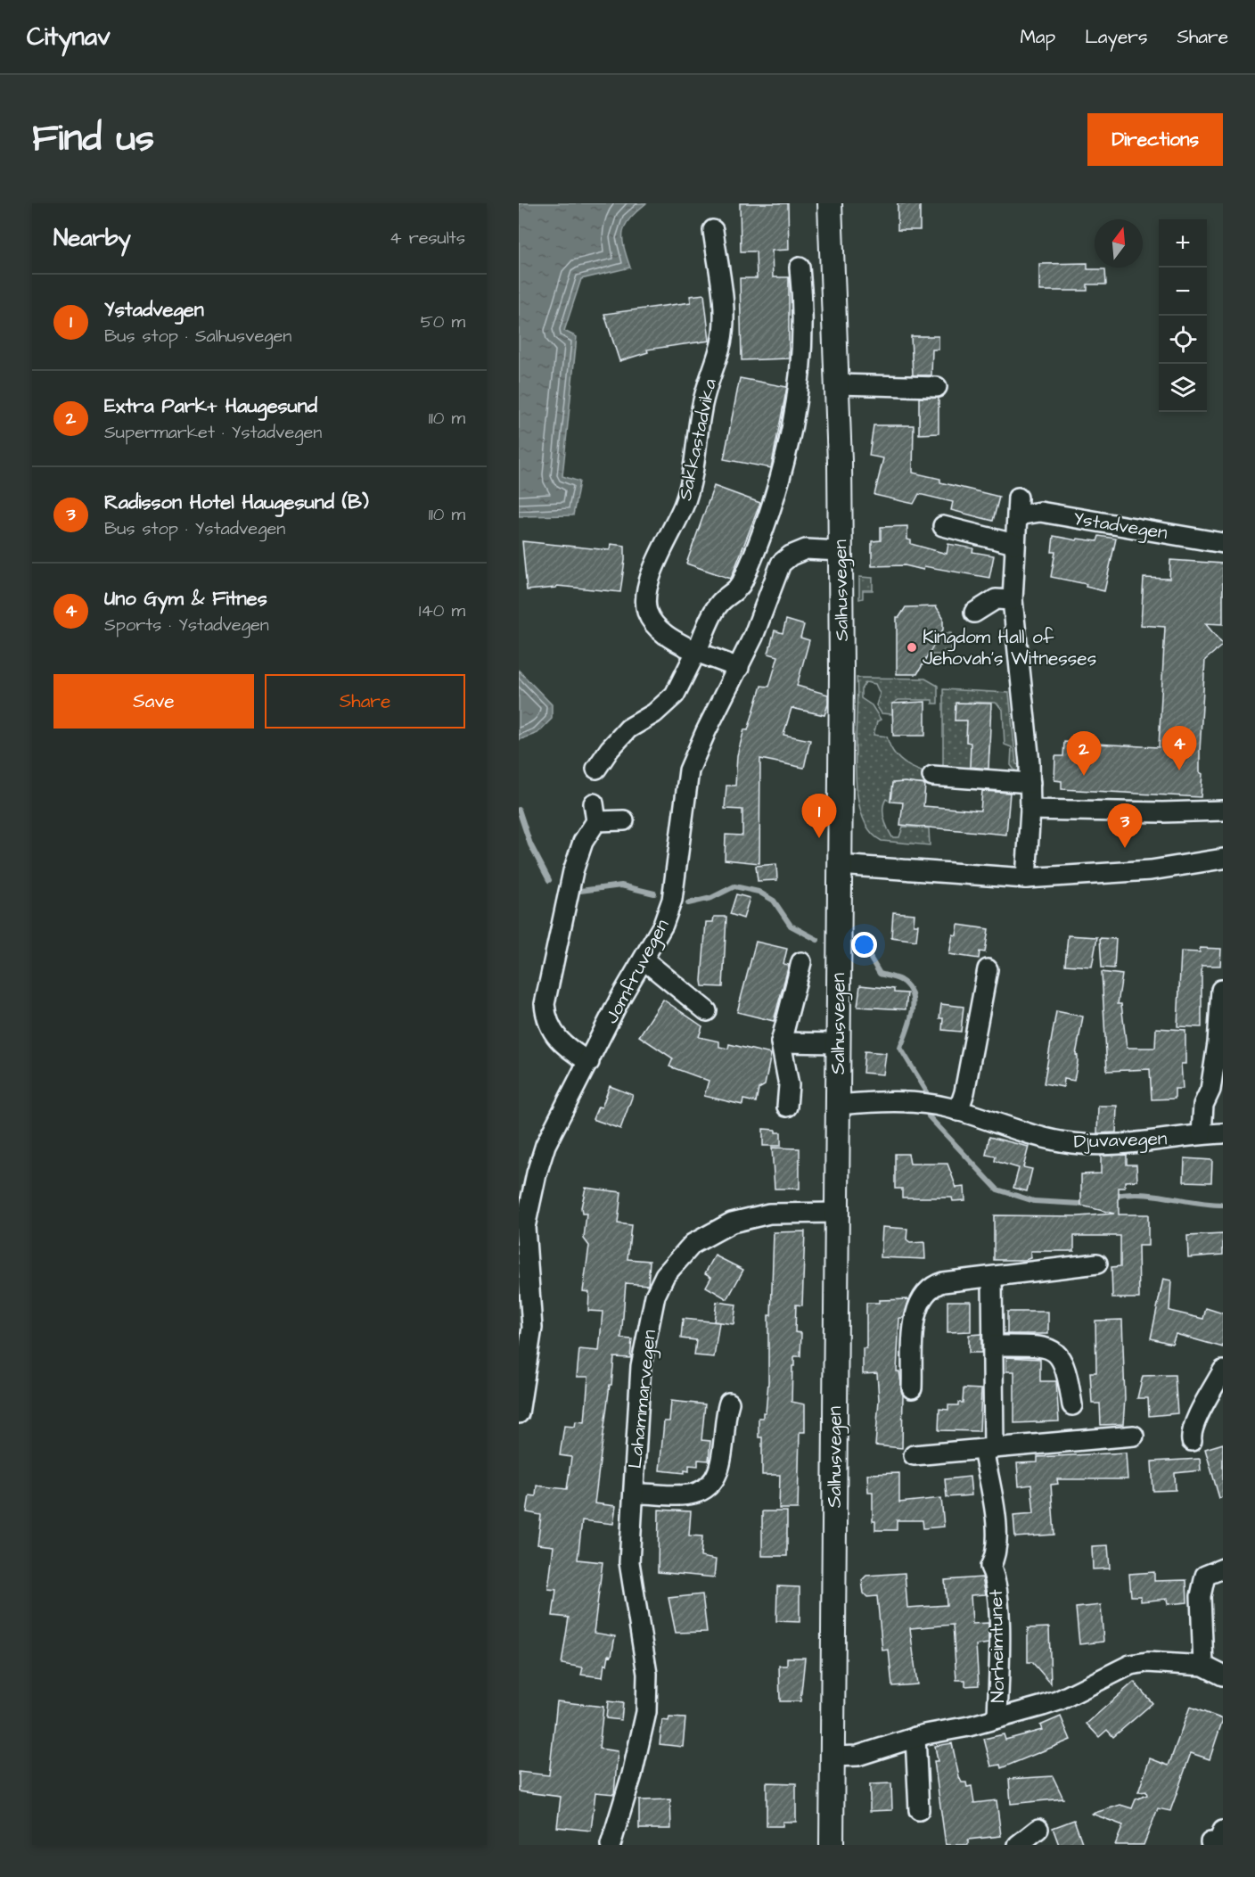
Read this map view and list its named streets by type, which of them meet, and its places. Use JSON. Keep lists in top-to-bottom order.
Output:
{
  "streets": {
    "main road": ["Salhusvegen"],
    "street": [
      "Sakkastadvika",
      "Ystadvegen",
      "Jomfruvegen",
      "Djuvavegen",
      "Lahammarvegen",
      "Norheimtunet"
    ]
  },
  "crossings": [
    ["Sakkastadvika", "Jomfruvegen"],
    ["Salhusvegen", "Jomfruvegen"],
    ["Salhusvegen", "Djuvavegen"],
    ["Salhusvegen", "Lahammarvegen"],
    ["Salhusvegen", "Norheimtunet"]
  ],
  "places": ["Kingdom Hall of Jehovah's Witnesses"],
  "north": "top",
  "page": {
    "header": "Citynav",
    "nav": ["Map", "Layers", "Share"],
    "title": "Find us",
    "buttons": [
      "Directions",
      ["Save", "Share"]
    ],
    "heading": ["Nearby", "4 results"],
    "map_buttons": ["+", "−"],
    "list": [
      {
        "mark": "1",
        "name": "Ystadvegen",
        "note": "Bus stop · Salhusvegen",
        "value": "50 m"
      },
      {
        "mark": "2",
        "name": "Extra Park+ Haugesund",
        "note": "Supermarket · Ystadvegen",
        "value": "110 m"
      },
      {
        "mark": "3",
        "name": "Radisson Hotel Haugesund (B)",
        "note": "Bus stop · Ystadvegen",
        "value": "110 m"
      },
      {
        "mark": "4",
        "name": "Uno Gym & Fitnes",
        "note": "Sports · Ystadvegen",
        "value": "140 m"
      }
    ],
    "pins": [
      "4",
      "2",
      "1",
      "3"
    ]
  }
}
